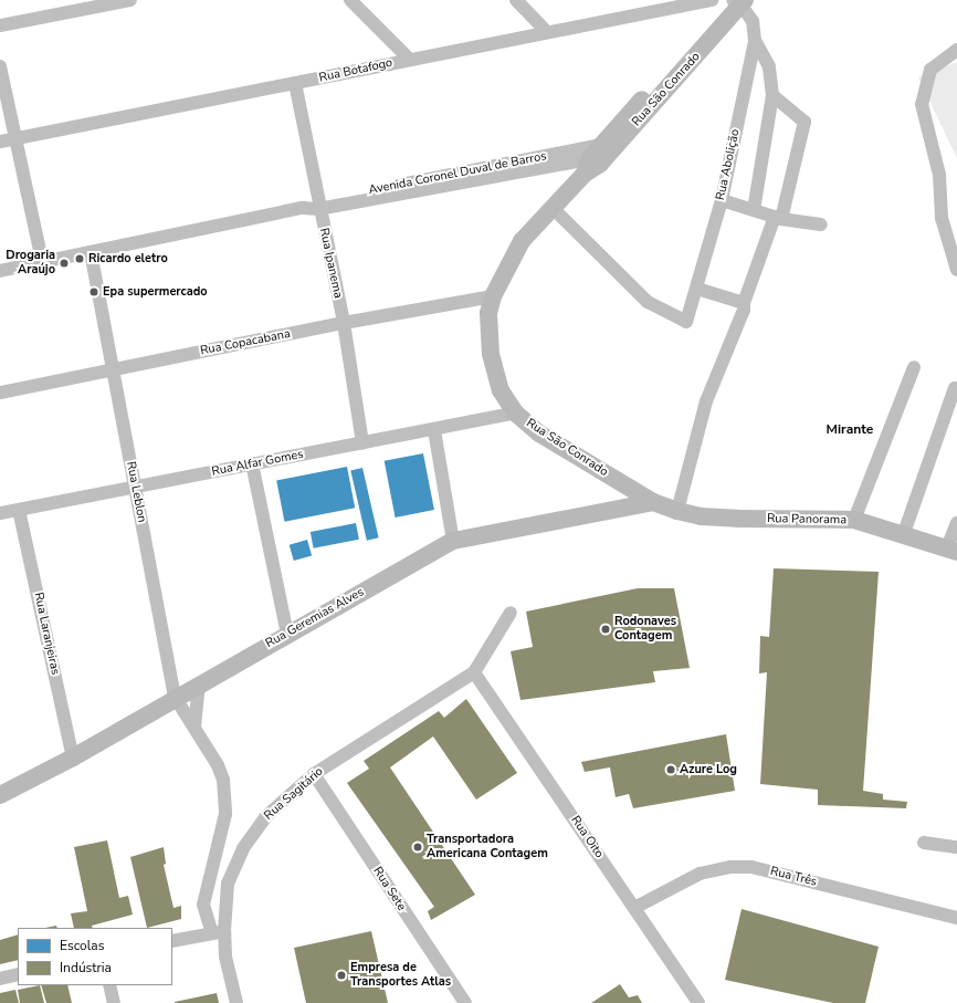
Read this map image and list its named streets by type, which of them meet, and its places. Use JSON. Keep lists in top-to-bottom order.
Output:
{
  "streets": {
    "street": [
      "Rua Botafogo",
      "Rua São Conrado",
      "Rua Abolição",
      "Avenida Coronel Duval de Barros",
      "Rua Ipanema",
      "Rua Copacabana",
      "Rua Alfar Gomes",
      "Rua Leblon",
      "Rua Panorama",
      "Rua Geremias Alves",
      "Rua Laranjeiras",
      "Rua Sagitário",
      "Rua Oito",
      "Rua Três",
      "Rua Sete"
    ]
  },
  "crossings": [
    ["Rua Botafogo", "Rua Ipanema"],
    ["Rua São Conrado", "Rua Abolição"],
    ["Rua São Conrado", "Avenida Coronel Duval de Barros"],
    ["Rua São Conrado", "Rua Copacabana"],
    ["Rua São Conrado", "Rua Alfar Gomes"],
    ["Rua São Conrado", "Rua Panorama"],
    ["Rua São Conrado", "Rua Geremias Alves"],
    ["Avenida Coronel Duval de Barros", "Rua Ipanema"],
    ["Avenida Coronel Duval de Barros", "Rua Leblon"],
    ["Rua Ipanema", "Rua Copacabana"],
    ["Rua Ipanema", "Rua Alfar Gomes"],
    ["Rua Copacabana", "Rua Leblon"],
    ["Rua Alfar Gomes", "Rua Leblon"],
    ["Rua Alfar Gomes", "Rua Laranjeiras"],
    ["Rua Leblon", "Rua Geremias Alves"],
    ["Rua Leblon", "Rua Sagitário"],
    ["Rua Panorama", "Rua Geremias Alves"],
    ["Rua Geremias Alves", "Rua Laranjeiras"],
    ["Rua Sagitário", "Rua Oito"],
    ["Rua Sagitário", "Rua Sete"],
    ["Rua Oito", "Rua Três"]
  ],
  "districts": ["Mirante"],
  "places": [
    "Ricardo eletro",
    "Drogaria Araújo",
    "Epa supermercado",
    "Rodonaves Contagem",
    "Azure Log",
    "Transportadora Americana Contagem",
    "Empresa de Transportes Atlas"
  ],
  "legend": ["Escolas", "Indústria"]
}
